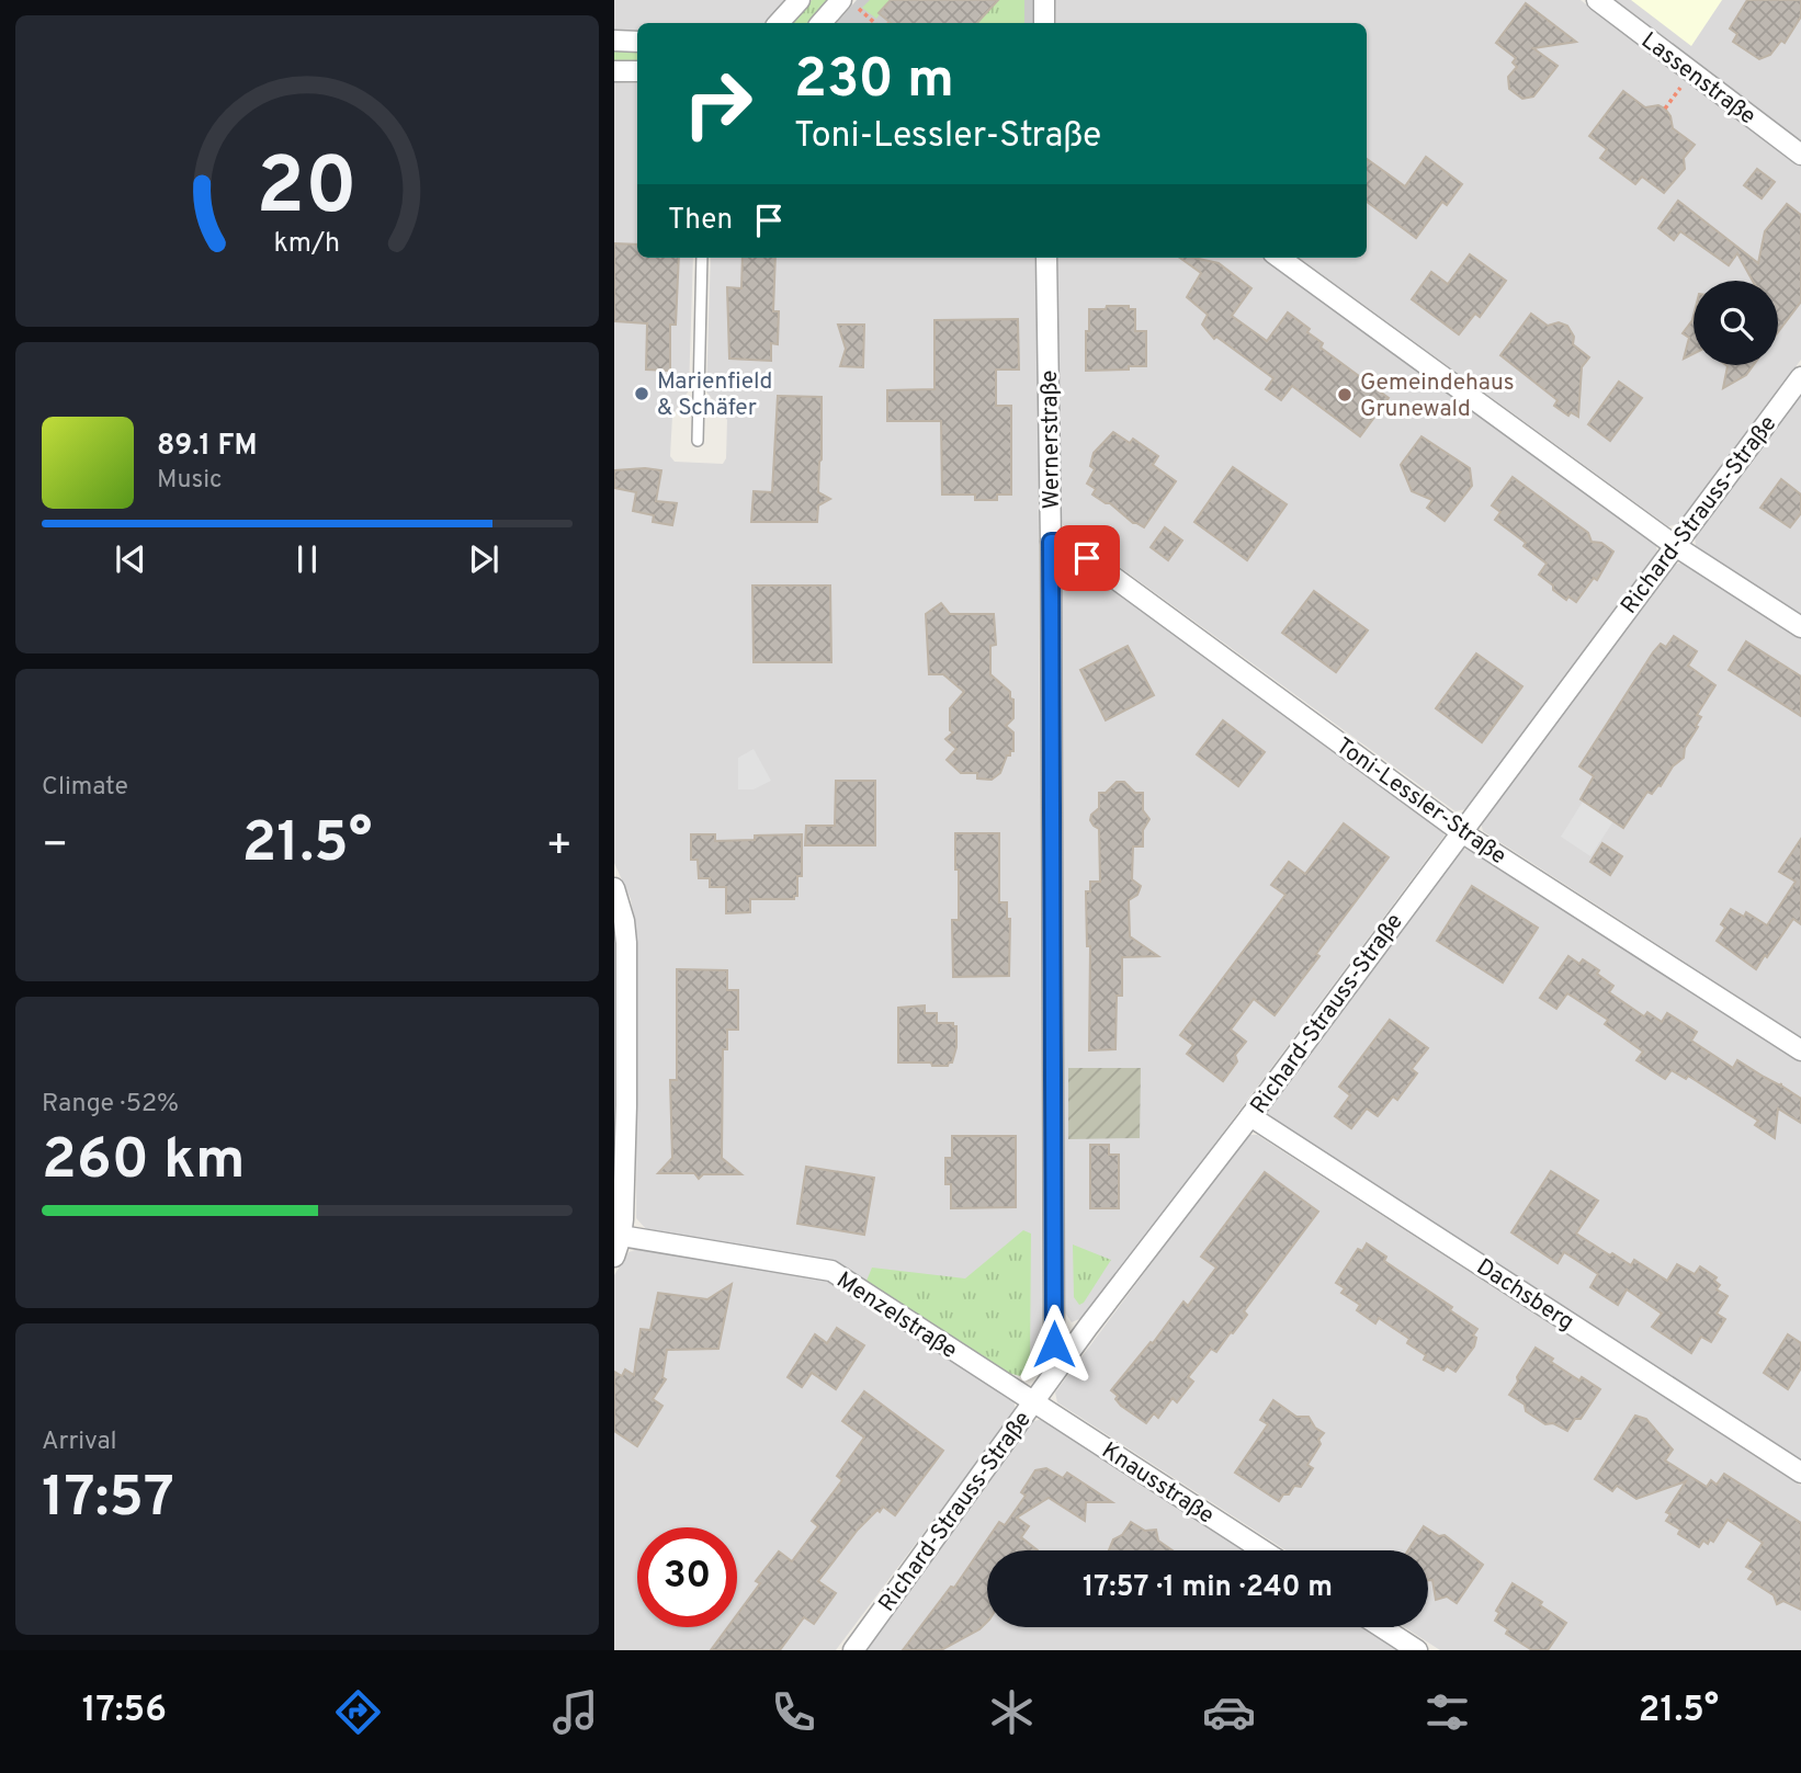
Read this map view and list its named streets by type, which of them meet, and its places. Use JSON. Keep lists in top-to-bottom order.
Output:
{
  "streets": {
    "street": [
      "Lassenstraße",
      "Wernerstraße",
      "Richard-Strauss-Straße",
      "Toni-Lessler-Straße",
      "Dachsberg",
      "Menzelstraße",
      "Knausstraße"
    ]
  },
  "crossings": [
    ["Wernerstraße", "Richard-Strauss-Straße"],
    ["Wernerstraße", "Toni-Lessler-Straße"],
    ["Richard-Strauss-Straße", "Toni-Lessler-Straße"],
    ["Richard-Strauss-Straße", "Dachsberg"],
    ["Richard-Strauss-Straße", "Menzelstraße"],
    ["Richard-Strauss-Straße", "Knausstraße"],
    ["Menzelstraße", "Knausstraße"]
  ],
  "places": ["Marienfield & Schäfer", "Gemeindehaus Grunewald"],
  "page": {
    "turn": ["230 m", "Toni-Lessler-Straße"],
    "then": "Then",
    "song": ["89.1 FM", "Music"],
    "tile": [
      "Climate",
      ["Range · 52%", "260 km"],
      ["Arrival", "17:57"]
    ],
    "heat": ["−", "21.5°", "+"],
    "limit": "30",
    "trip": "17:57 · 1 min · 240 m",
    "tabs": ["17:56", "21.5°"],
    "gauge": ["20", "km/h"]
  }
}
